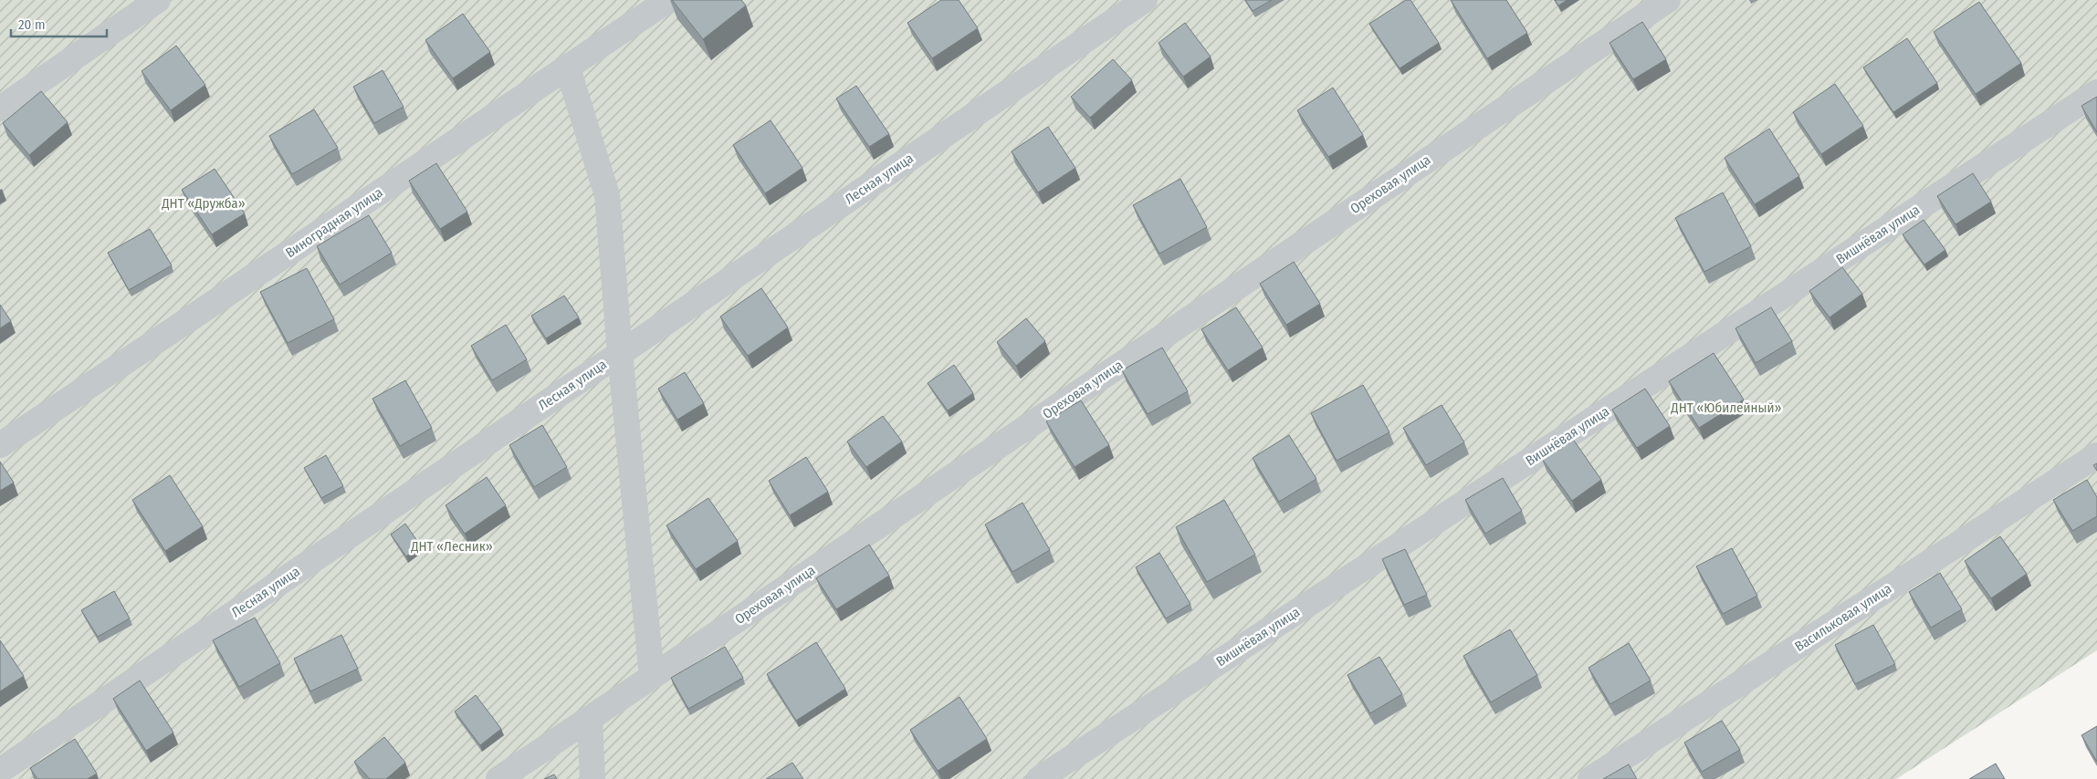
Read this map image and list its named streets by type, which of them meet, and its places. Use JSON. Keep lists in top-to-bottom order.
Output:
{
  "streets": {
    "street": [
      "Лесная улица",
      "Ореховая улица",
      "Виноградная улица",
      "Вишнёвая улица",
      "Васильковая улица"
    ]
  },
  "parks": ["ДНТ «Дружба»", "ДНТ «Юбилейный»", "ДНТ «Лесник»"],
  "scale_bar": "20 m"
}
